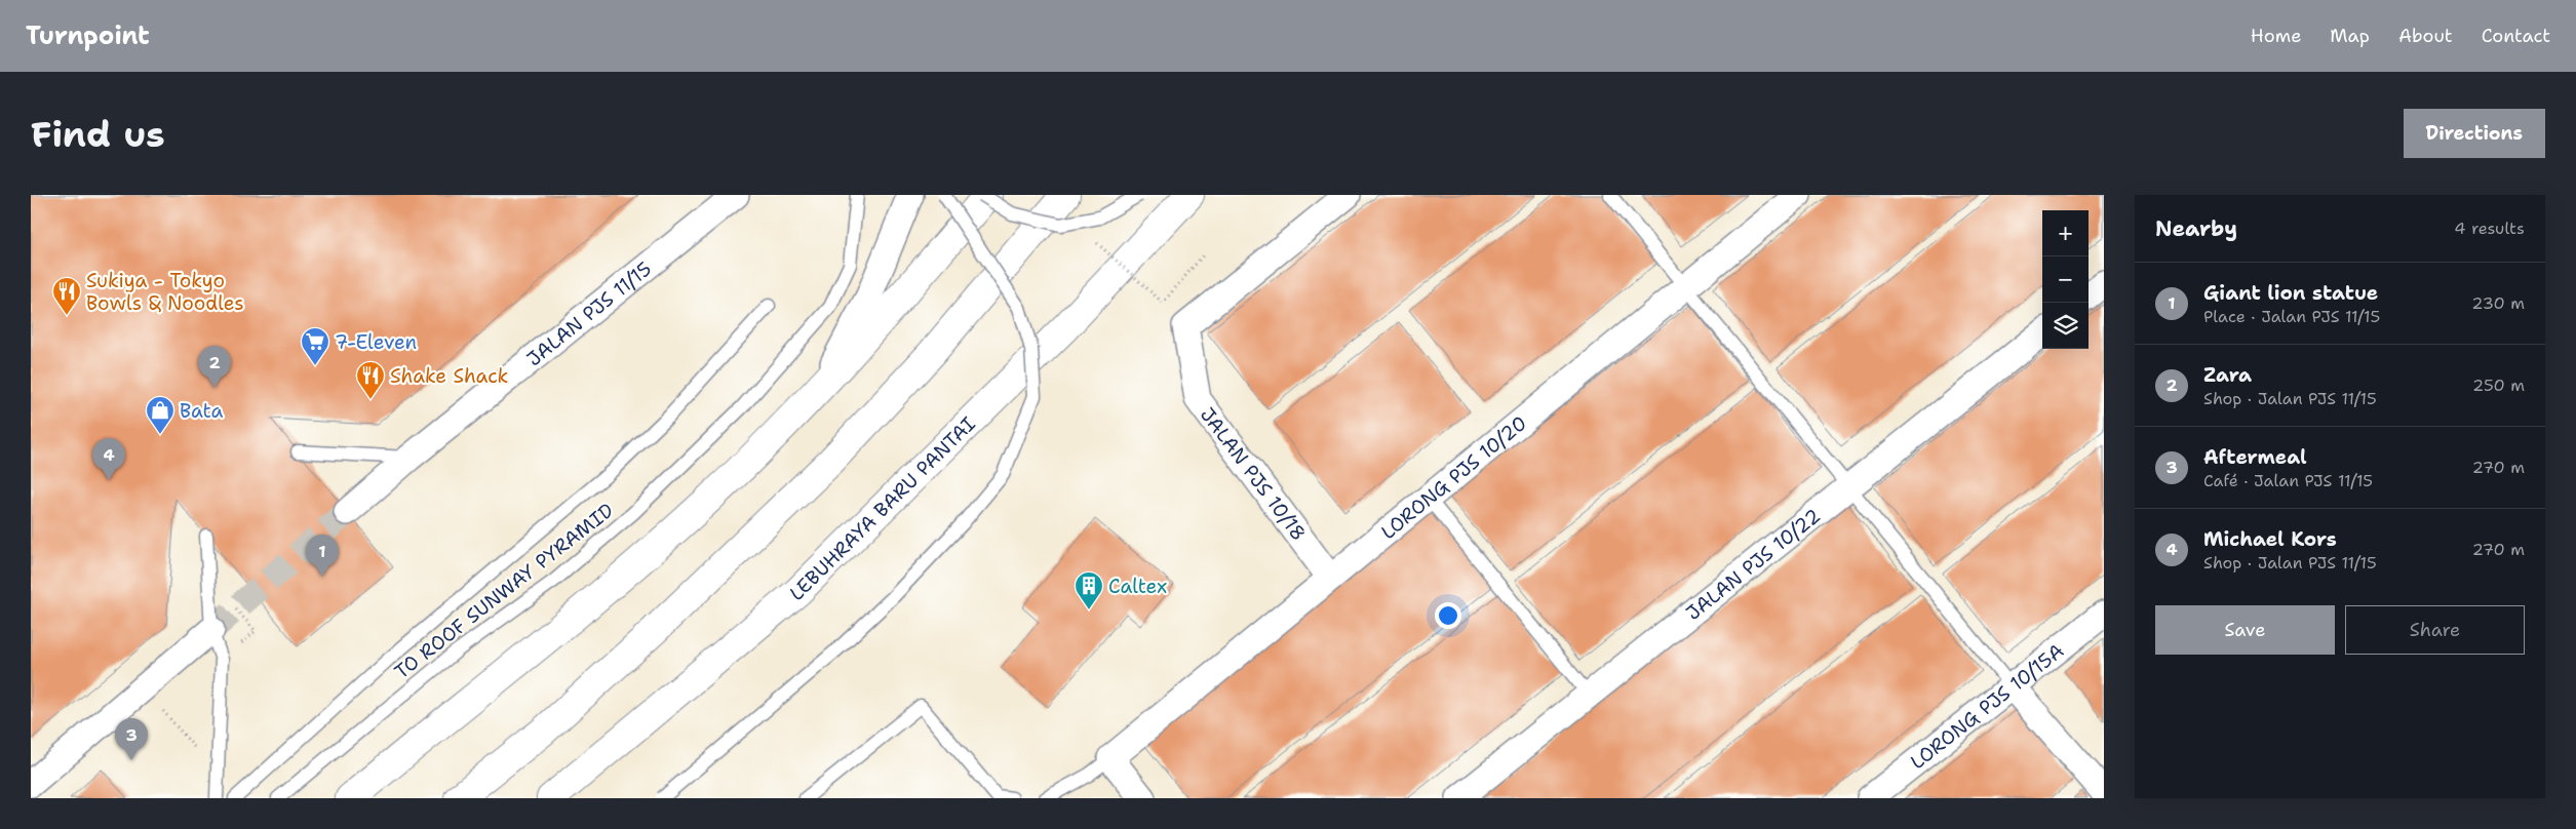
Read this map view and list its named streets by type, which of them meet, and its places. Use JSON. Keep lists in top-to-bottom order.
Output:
{
  "streets": {
    "main road": ["LEBUHRAYA BARU PANTAI"],
    "street": [
      "JALAN PJS 11/15",
      "JALAN PJS 10/18",
      "LORONG PJS 10/20",
      "JALAN PJS 10/22",
      "LORONG PJS 10/15A"
    ],
    "lane": ["TO ROOF SUNWAY PYRAMID"]
  },
  "crossings": [
    ["JALAN PJS 10/18", "LORONG PJS 10/20"]
  ],
  "places": {
    "restaurant": ["Sukiya - Tokyo Bowls & Noodles", "Shake Shack"],
    "supermarket": ["7-Eleven"],
    "shop": ["Bata"],
    "building": ["Caltex"]
  },
  "page": {
    "header": "Turnpoint",
    "nav": [
      "Home",
      "Map",
      "About",
      "Contact"
    ],
    "buttons": [
      "Directions",
      ["Save", "Share"]
    ],
    "title": "Find us",
    "heading": ["Nearby", "4 results"],
    "map_buttons": ["+", "−"],
    "list": [
      {
        "mark": "1",
        "name": "Giant lion statue",
        "note": "Place · Jalan PJS 11/15",
        "value": "230 m"
      },
      {
        "mark": "2",
        "name": "Zara",
        "note": "Shop · Jalan PJS 11/15",
        "value": "250 m"
      },
      {
        "mark": "3",
        "name": "Aftermeal",
        "note": "Café · Jalan PJS 11/15",
        "value": "270 m"
      },
      {
        "mark": "4",
        "name": "Michael Kors",
        "note": "Shop · Jalan PJS 11/15",
        "value": "270 m"
      }
    ],
    "pins": [
      "2",
      "4",
      "1",
      "3"
    ]
  }
}
